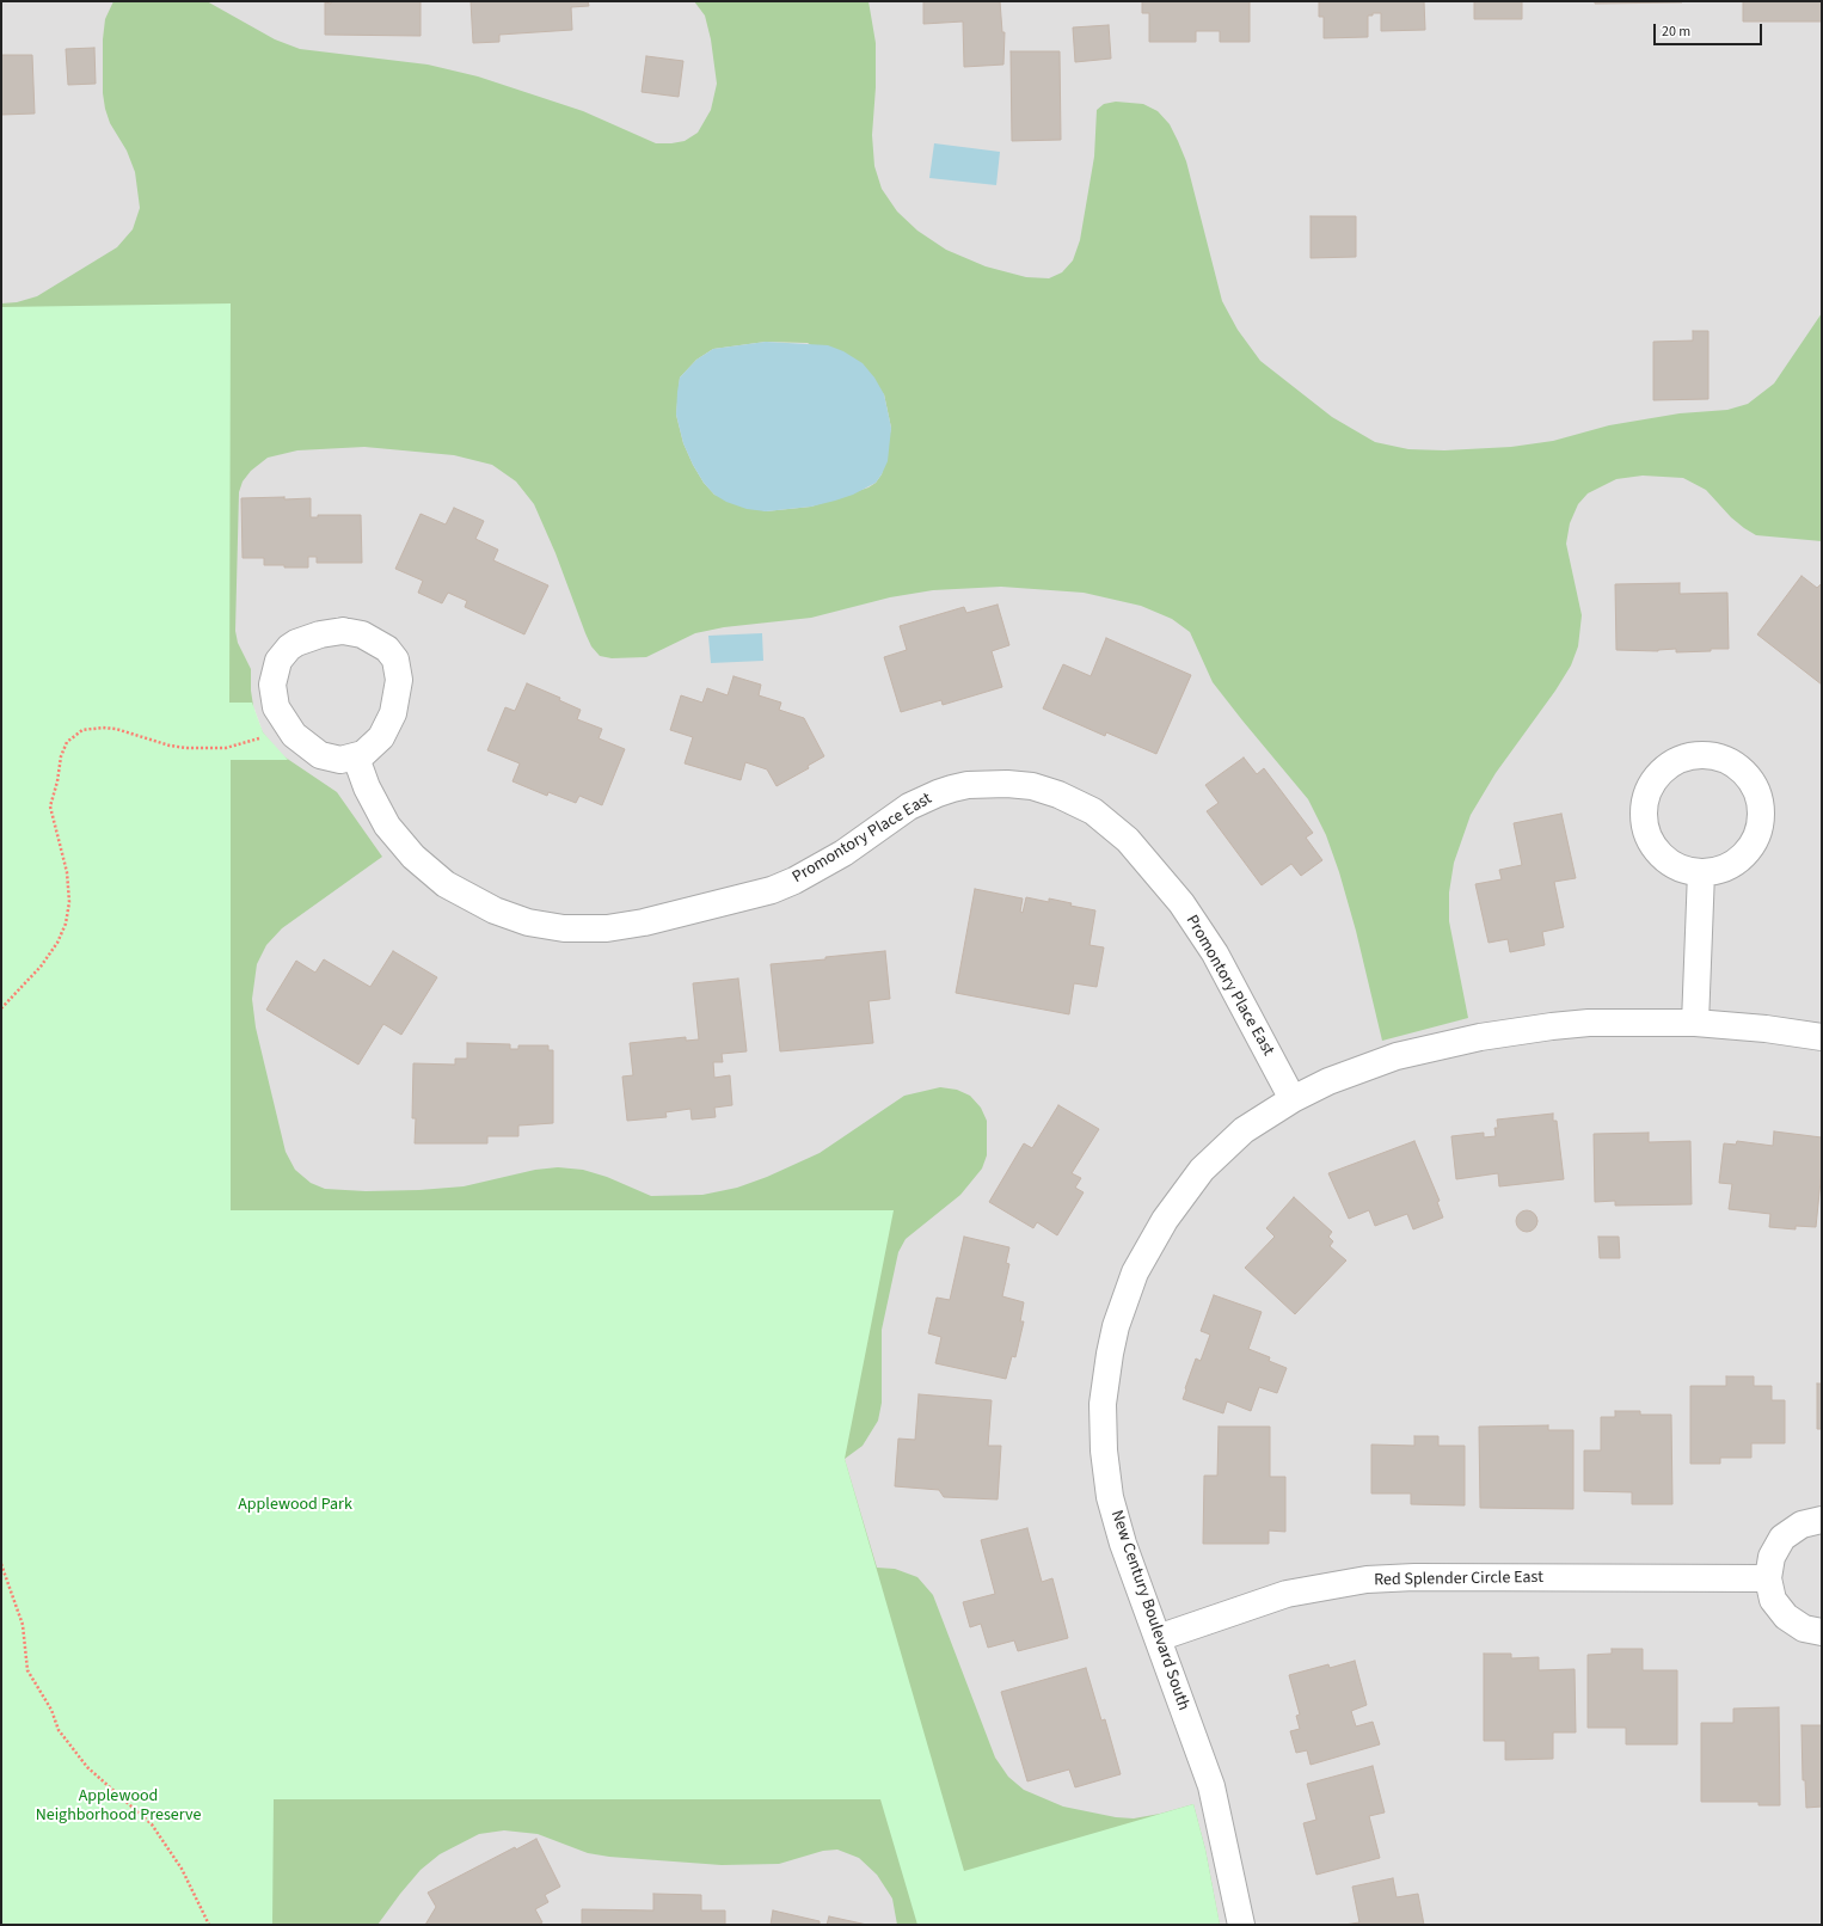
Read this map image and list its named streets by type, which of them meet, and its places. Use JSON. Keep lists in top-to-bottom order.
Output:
{
  "streets": {
    "street": ["Promontory Place East", "Red Splender Circle East", "New Century Boulevard South"]
  },
  "crossings": [
    ["Promontory Place East", "New Century Boulevard South"],
    ["Red Splender Circle East", "New Century Boulevard South"]
  ],
  "parks": ["Applewood Park", "Applewood Neighborhood Preserve"],
  "scale_bar": "20 m"
}
